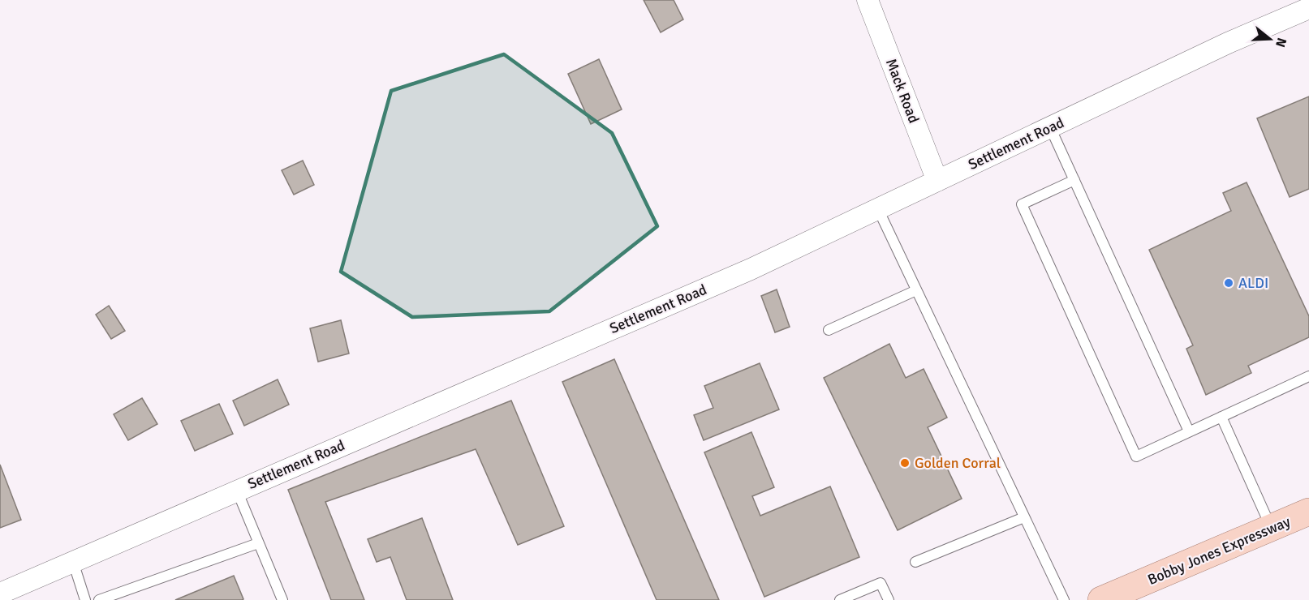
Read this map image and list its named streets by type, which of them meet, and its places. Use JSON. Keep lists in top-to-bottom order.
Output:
{
  "streets": {
    "main road": ["Bobby Jones Expressway"],
    "street": ["Mack Road", "Settlement Road"]
  },
  "crossings": [
    ["Mack Road", "Settlement Road"]
  ],
  "places": ["ALDI", "Golden Corral"],
  "north": "right"
}
